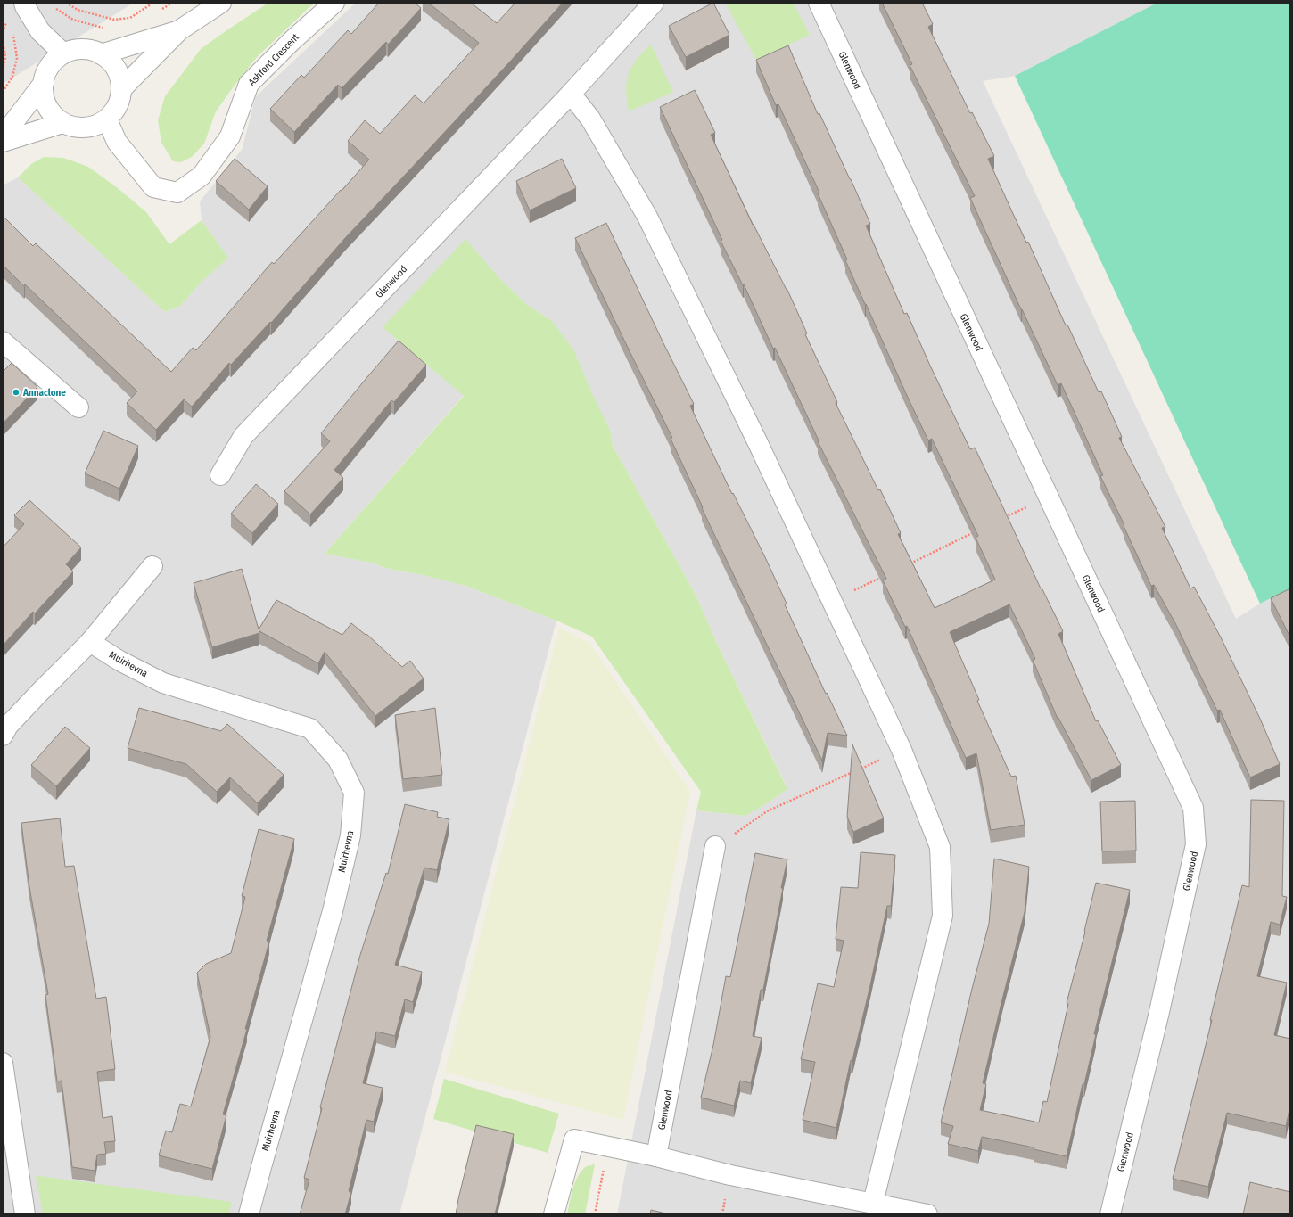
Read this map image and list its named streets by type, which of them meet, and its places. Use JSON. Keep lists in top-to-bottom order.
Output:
{
  "streets": {
    "street": ["Ashford Crescent", "Glenwood", "Muirhevna"]
  },
  "places": ["Annaclone"]
}
